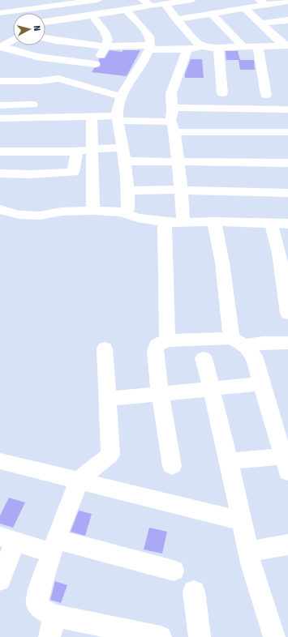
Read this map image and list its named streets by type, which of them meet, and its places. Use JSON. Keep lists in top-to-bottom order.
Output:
{
  "north": "right"
}
